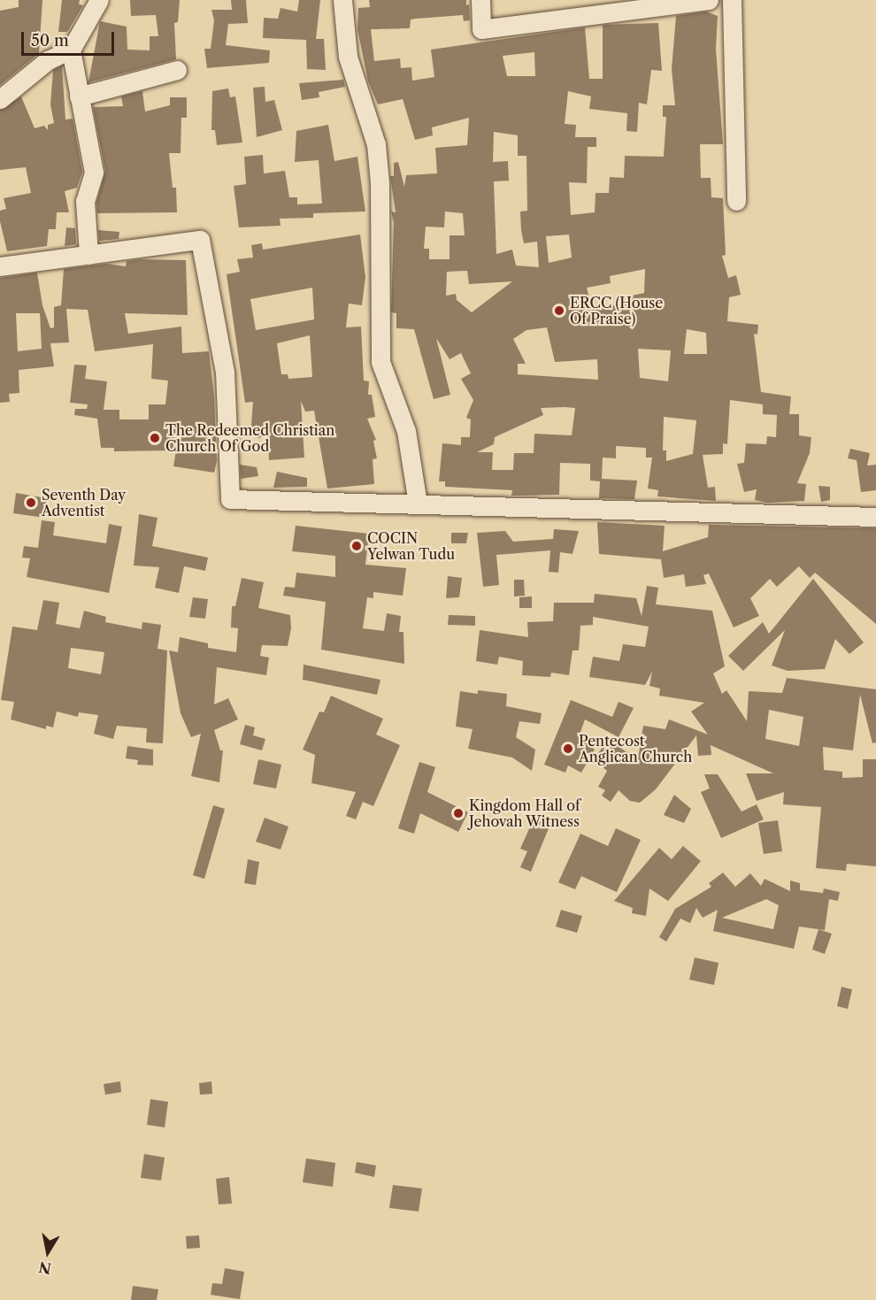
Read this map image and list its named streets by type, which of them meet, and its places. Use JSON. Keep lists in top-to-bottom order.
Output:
{
  "places": [
    "ERCC (House Of Praise)",
    "The Redeemed Christian Church Of God",
    "Seventh Day Adventist",
    "COCIN Yelwan Tudu",
    "Pentecost Anglican Church",
    "Kingdom Hall of Jehovah Witness"
  ],
  "scale_bar": "50 m",
  "north": "bottom"
}
